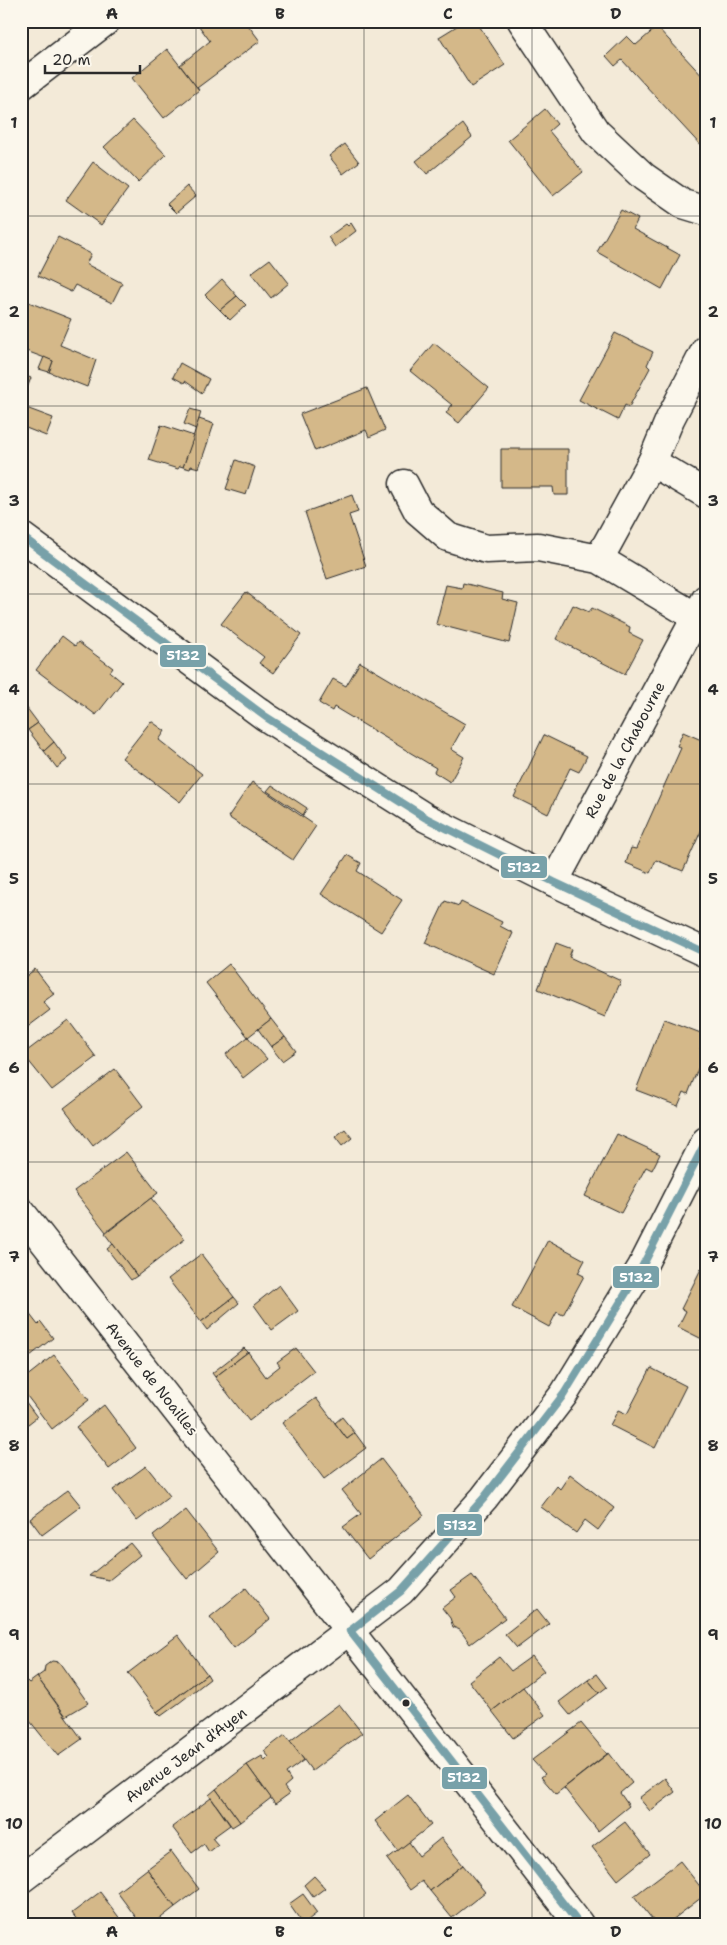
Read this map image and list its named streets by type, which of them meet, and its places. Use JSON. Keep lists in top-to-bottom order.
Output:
{
  "streets": {
    "street": ["Rue de la Chabourne", "Avenue de Noailles", "Avenue Jean d'Ayen"]
  },
  "crossings": [
    ["Avenue de Noailles", "Avenue Jean d'Ayen"]
  ],
  "lines": ["transit line 5132"],
  "scale_bar": "20 m",
  "grid": {
    "columns": [
      "A",
      "B",
      "C",
      "D"
    ],
    "rows": [
      "1",
      "2",
      "3",
      "4",
      "5",
      "6",
      "7",
      "8",
      "9",
      "10"
    ]
  }
}
